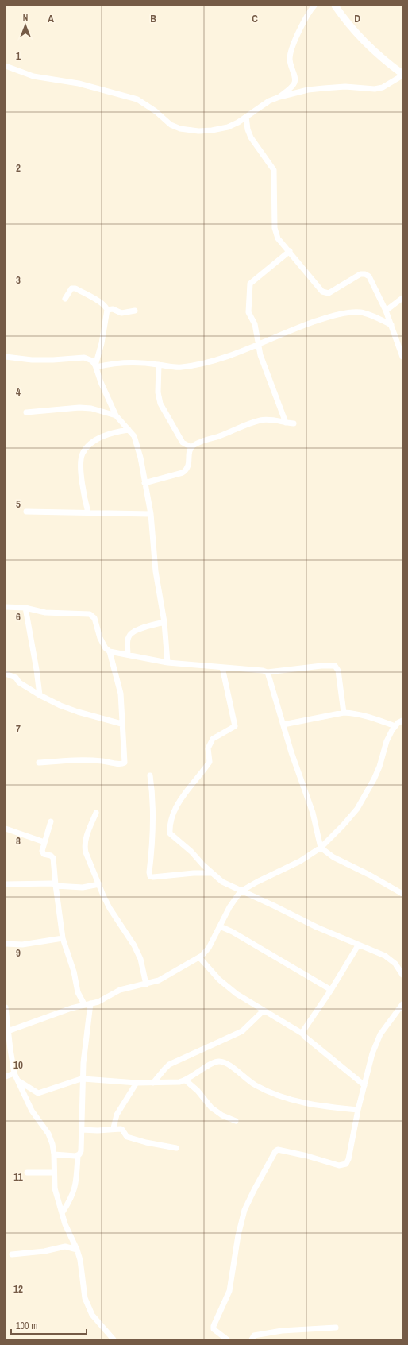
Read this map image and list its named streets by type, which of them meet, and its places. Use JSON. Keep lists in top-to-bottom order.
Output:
{
  "scale_bar": "100 m",
  "north": "top",
  "grid": {
    "columns": [
      "A",
      "B",
      "C",
      "D"
    ],
    "rows": [
      "1",
      "2",
      "3",
      "4",
      "5",
      "6",
      "7",
      "8",
      "9",
      "10",
      "11",
      "12"
    ]
  }
}
